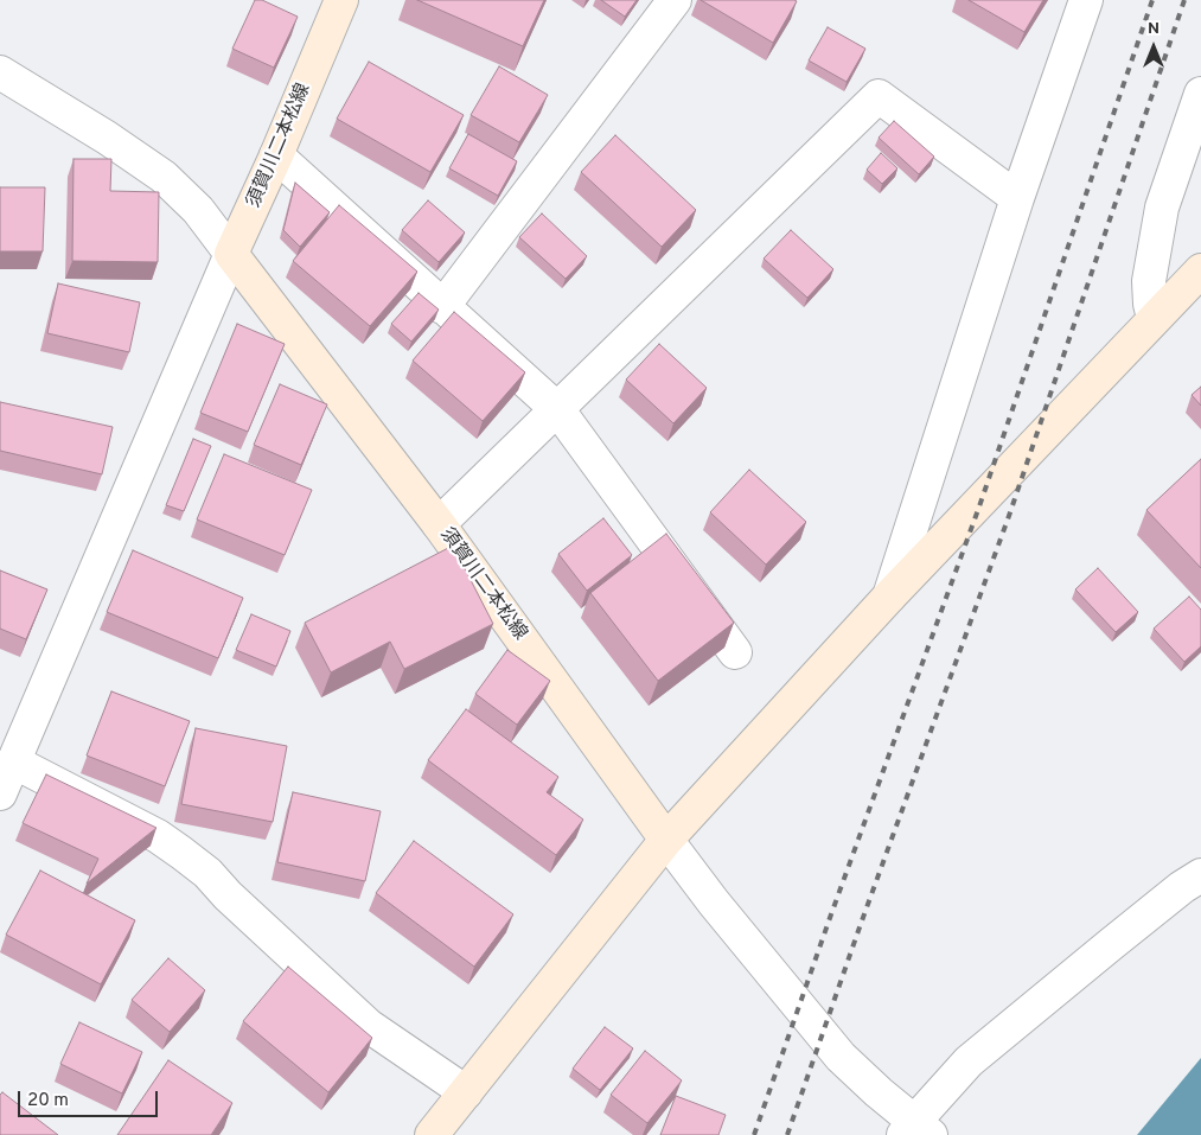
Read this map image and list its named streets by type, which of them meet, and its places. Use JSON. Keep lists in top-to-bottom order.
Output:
{
  "streets": {
    "main road": ["須賀川二本松線"]
  },
  "scale_bar": "20 m",
  "north": "top"
}
